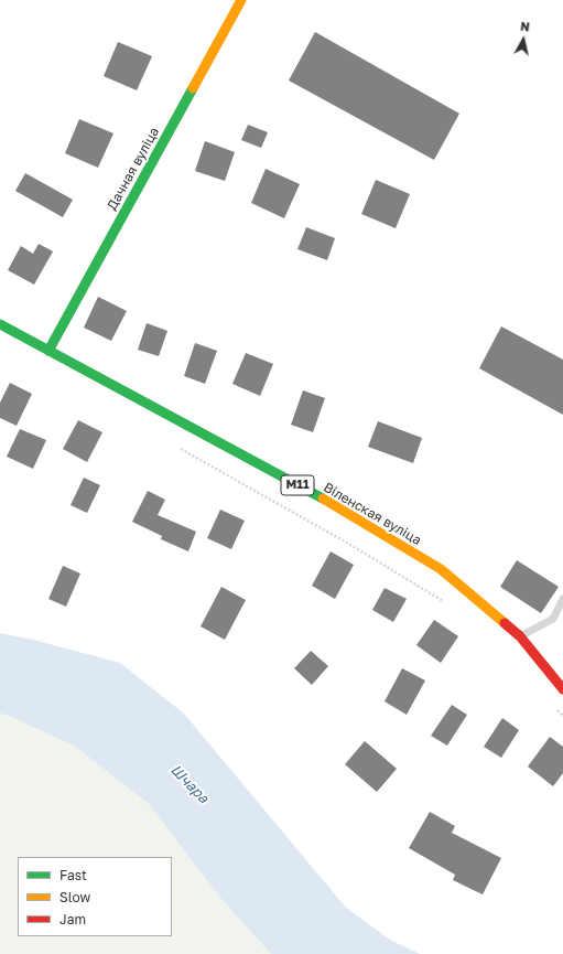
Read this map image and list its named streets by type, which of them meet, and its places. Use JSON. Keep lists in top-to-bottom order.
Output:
{
  "streets": {
    "main road": ["Дачная вуліца", "М11", "Віленская вуліца"]
  },
  "crossings": [
    ["Дачная вуліца", "Віленская вуліца"]
  ],
  "water": ["Шчара"],
  "legend": ["Fast", "Slow", "Jam"],
  "north": "top"
}
